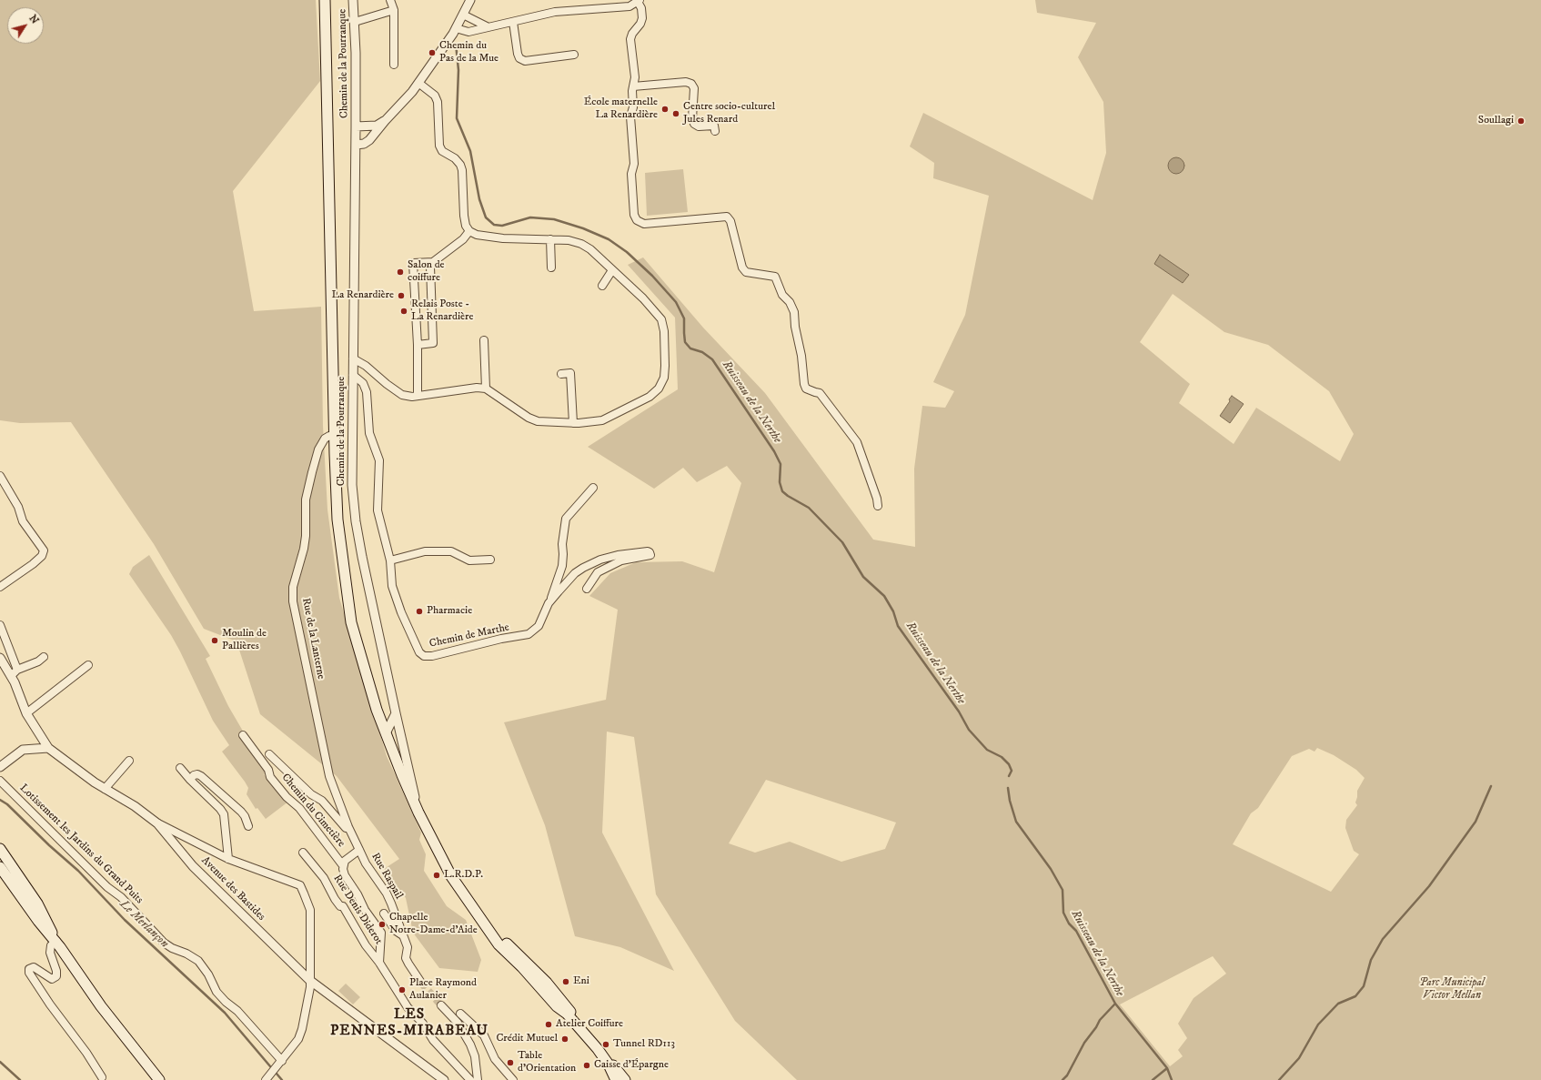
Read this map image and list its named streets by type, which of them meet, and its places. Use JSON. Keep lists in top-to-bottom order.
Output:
{
  "streets": {
    "street": [
      "Chemin de la Pourranque",
      "Chemin de Marthe",
      "Rue de la Lanterne",
      "Chemin du Cimetière",
      "Lotissement les Jardins du Grand Puits",
      "Rue Raspail",
      "Avenue des Bastides",
      "Rue Denis Diderot"
    ]
  },
  "crossings": [
    ["Chemin de la Pourranque", "Chemin de Marthe"],
    ["Rue de la Lanterne", "Rue Raspail"],
    ["Chemin du Cimetière", "Rue Denis Diderot"]
  ],
  "districts": ["LES PENNES-MIRABEAU"],
  "water": ["Ruisseau de la Nerthe", "Le Merlançon"],
  "parks": ["Parc Municipal Victor Mellan"],
  "places": [
    "Chemin du Pas de la Mue",
    "École maternelle La Renardière",
    "Centre socio-culturel Jules Renard",
    "Soullagi",
    "Salon de coiffure",
    "La Renardière",
    "Relais Poste - La Renardière",
    "Pharmacie",
    "Moulin de Pallières",
    "L.R.D.P.",
    "Chapelle Notre-Dame-d'Aide",
    "Eni",
    "Place Raymond Aulanier",
    "Atelier Coiffure",
    "Crédit Mutuel",
    "Tunnel RD113",
    "Table d'Orientation",
    "Caisse d'Épargne"
  ],
  "north": "top right"
}
